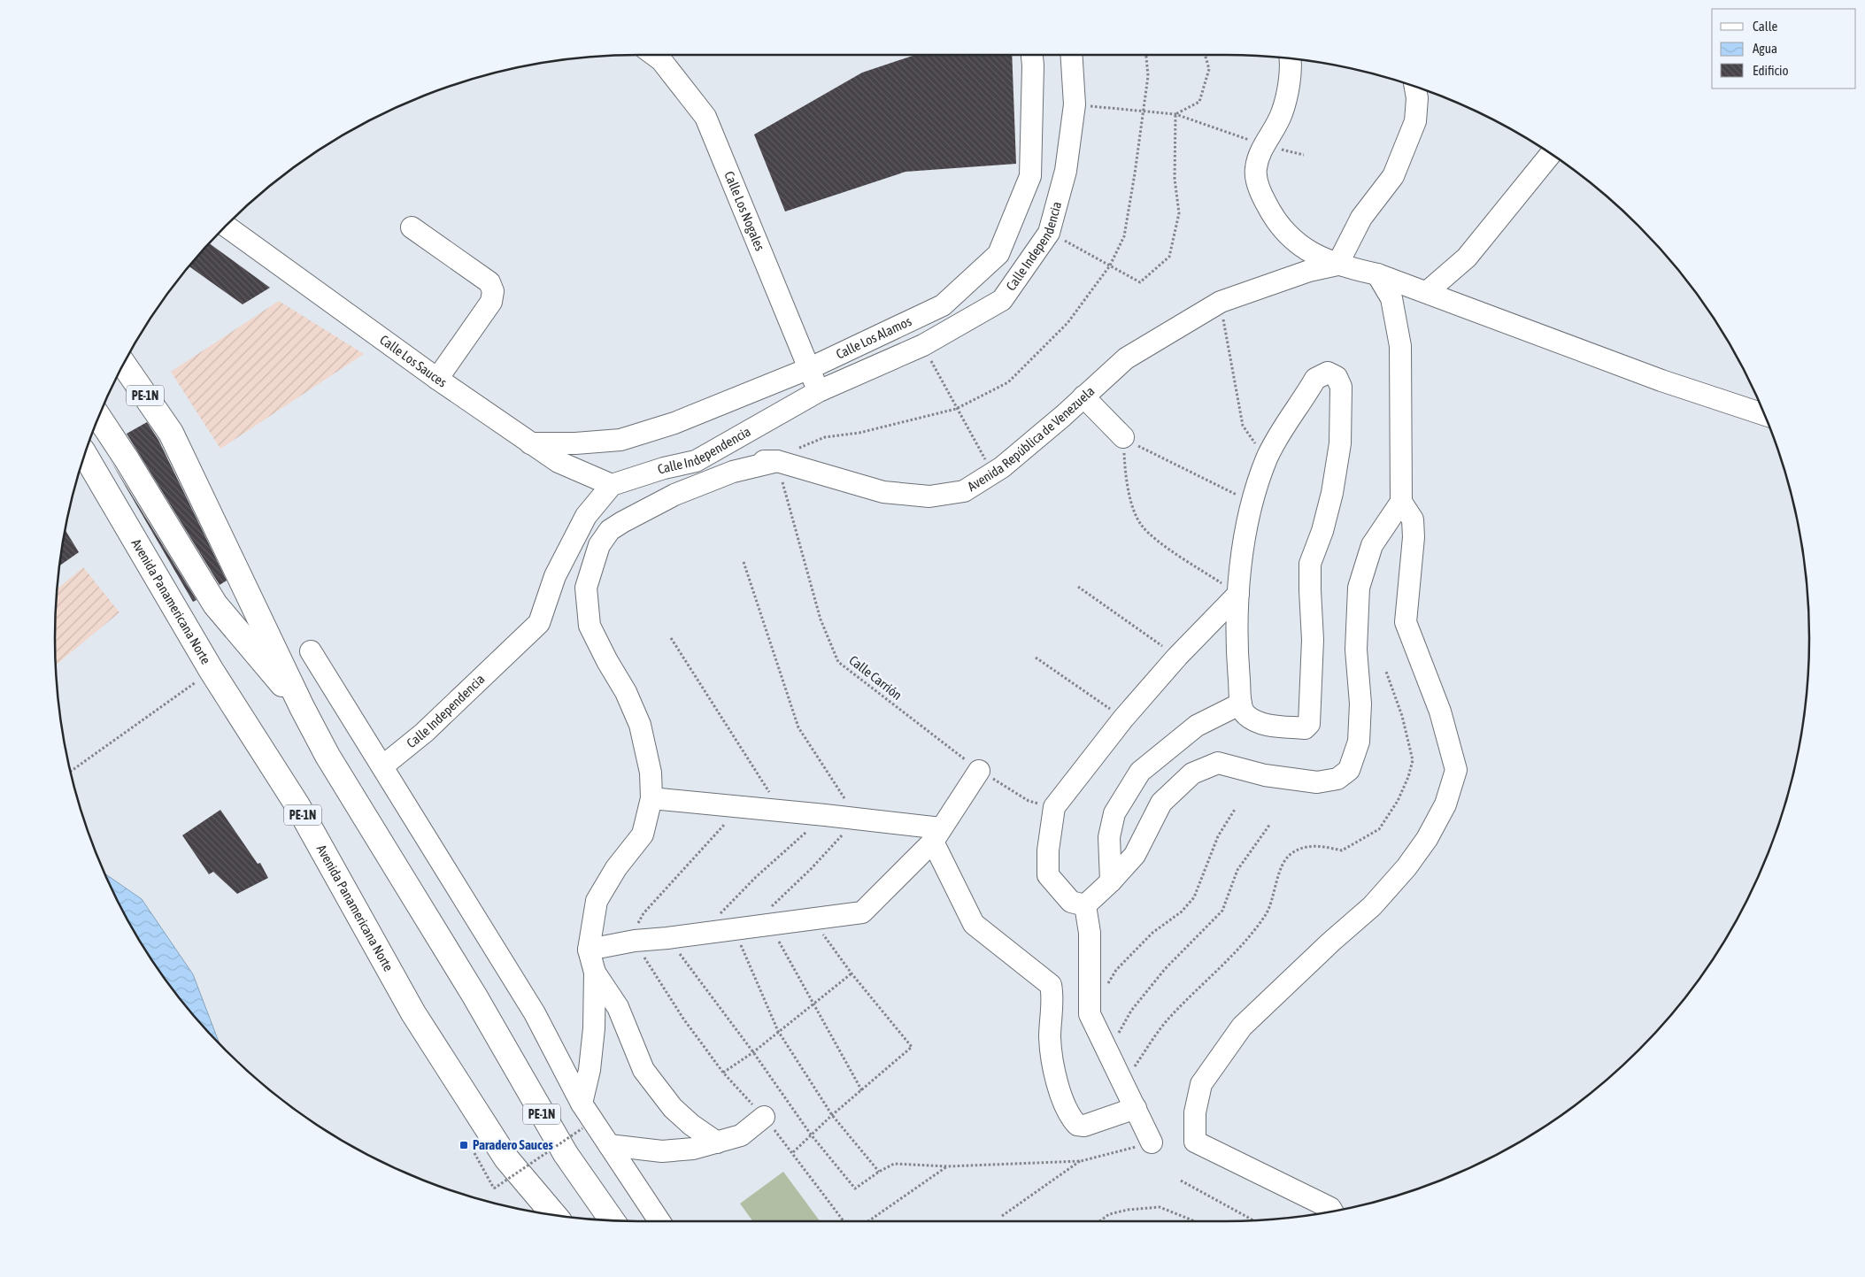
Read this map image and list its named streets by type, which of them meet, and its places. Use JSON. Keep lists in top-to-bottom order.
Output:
{
  "streets": {
    "highway": ["PE-1N", "Avenida Panamericana Norte"],
    "street": [
      "Calle Los Nogales",
      "Calle Independencia",
      "Calle Los Alamos",
      "Calle Los Sauces",
      "Avenida República de Venezuela"
    ],
    "path": ["Calle Carrión"]
  },
  "crossings": [
    ["Calle Los Nogales", "Calle Independencia"],
    ["Calle Los Nogales", "Calle Los Alamos"],
    ["Calle Independencia", "Calle Los Sauces"],
    ["Calle Independencia", "Avenida República de Venezuela"],
    ["Calle Los Alamos", "Calle Los Sauces"],
    ["Avenida República de Venezuela", "Calle Carrión"]
  ],
  "places": {
    "transit": ["Paradero Sauces"]
  },
  "legend": ["Calle", "Agua", "Edificio"]
}
